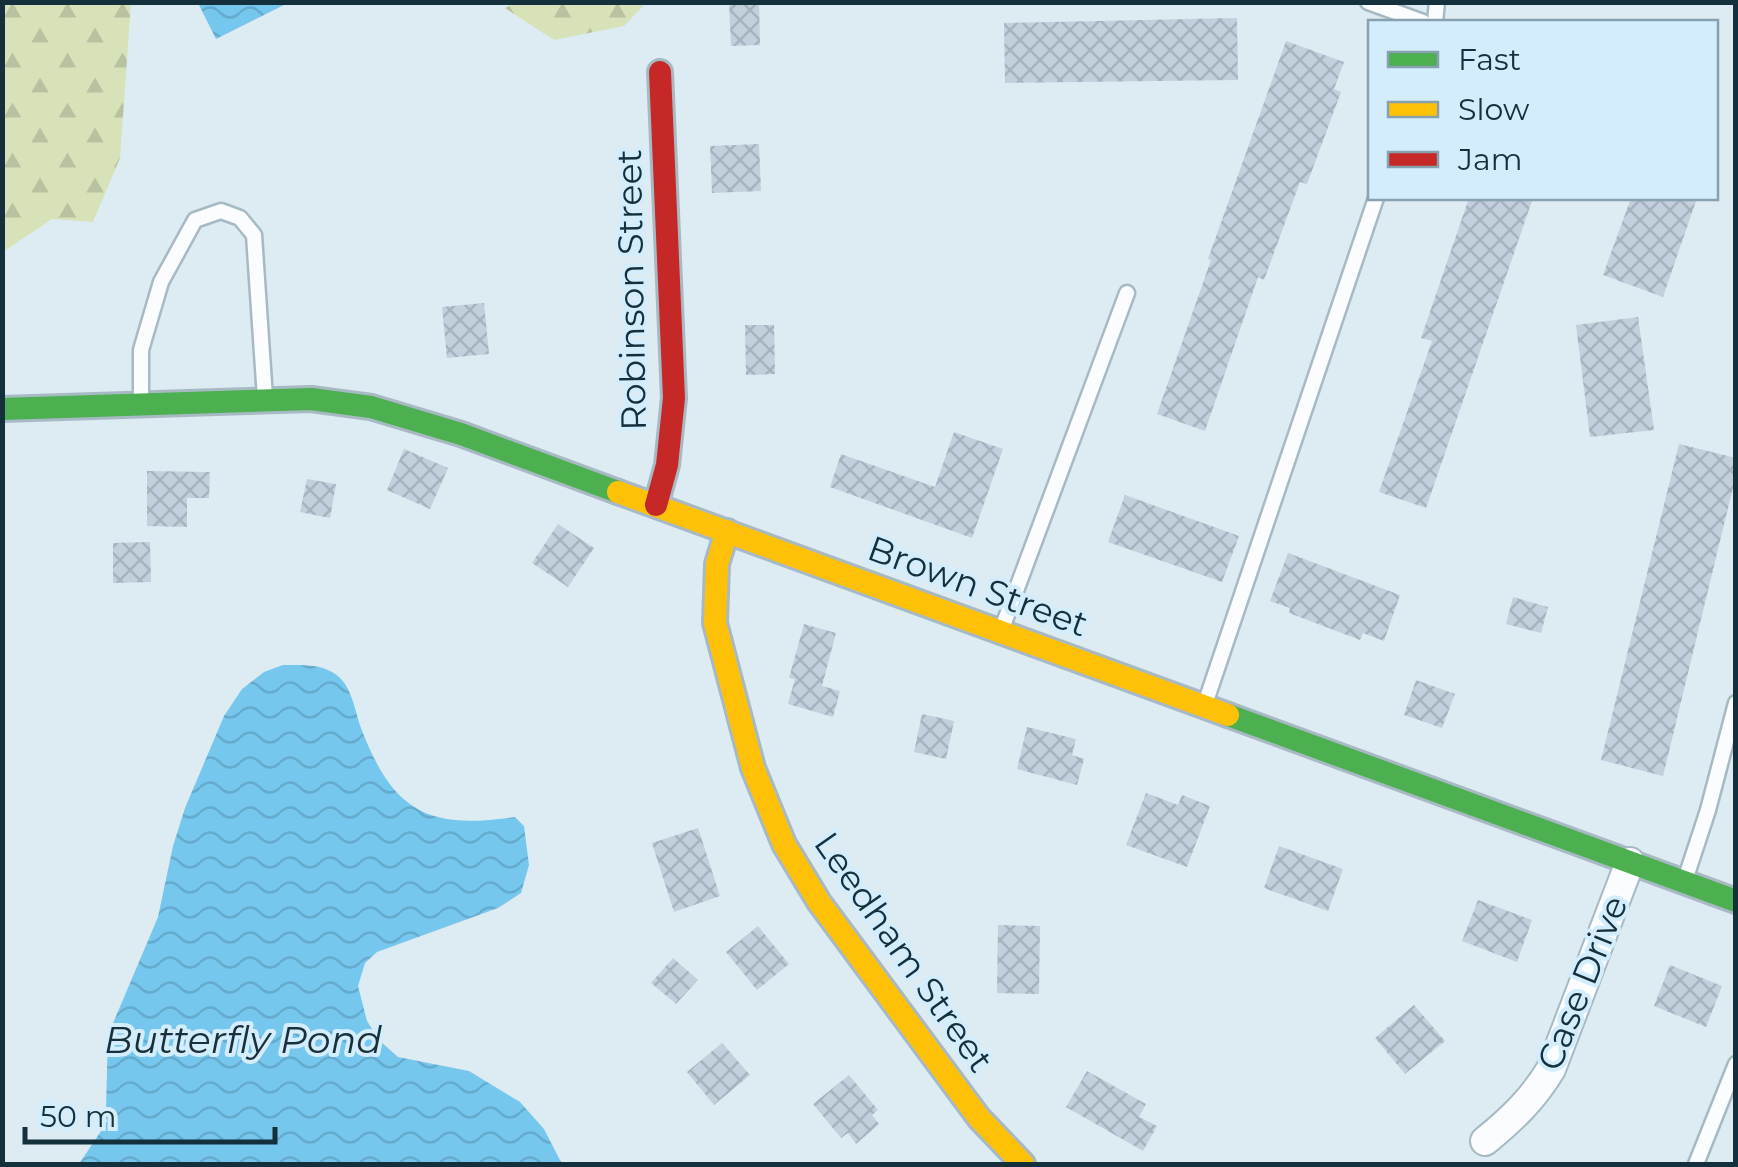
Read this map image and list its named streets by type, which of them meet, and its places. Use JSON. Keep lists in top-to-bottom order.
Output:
{
  "streets": {
    "street": [
      "Robinson Street",
      "Brown Street",
      "Leedham Street",
      "Case Drive"
    ]
  },
  "crossings": [
    ["Robinson Street", "Brown Street"],
    ["Brown Street", "Leedham Street"],
    ["Brown Street", "Case Drive"]
  ],
  "water": ["Butterfly Pond"],
  "legend": ["Fast", "Slow", "Jam"],
  "scale_bar": "50 m"
}
